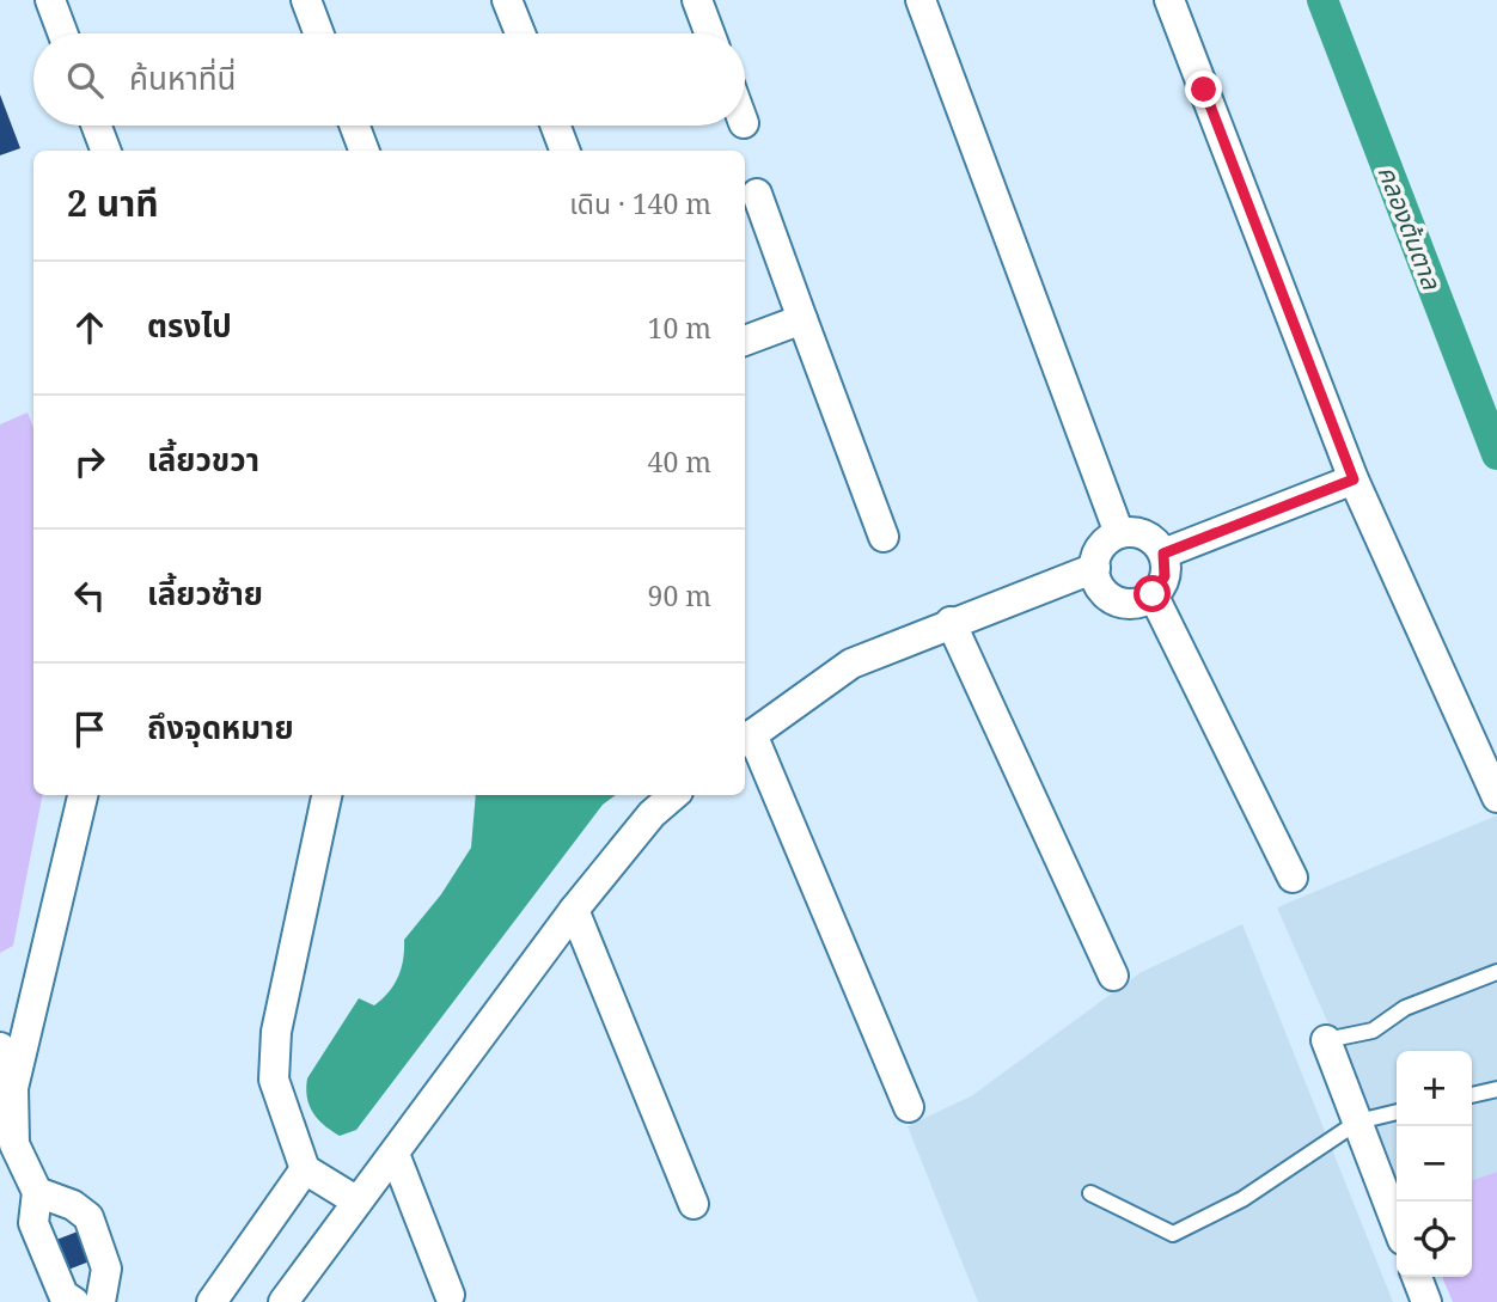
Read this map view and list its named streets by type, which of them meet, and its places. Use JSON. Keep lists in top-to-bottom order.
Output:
{
  "water": ["คลองต้นตาล"],
  "page": {
    "search": "ค้นหาที่นี่",
    "heading": ["2 นาที", "เดิน · 140 m"],
    "list": [
      ["ตรงไป", "10 m"],
      ["เลี้ยวขวา", "40 m"],
      ["เลี้ยวซ้าย", "90 m"],
      "ถึงจุดหมาย"
    ],
    "map_buttons": ["+", "−"]
  }
}
